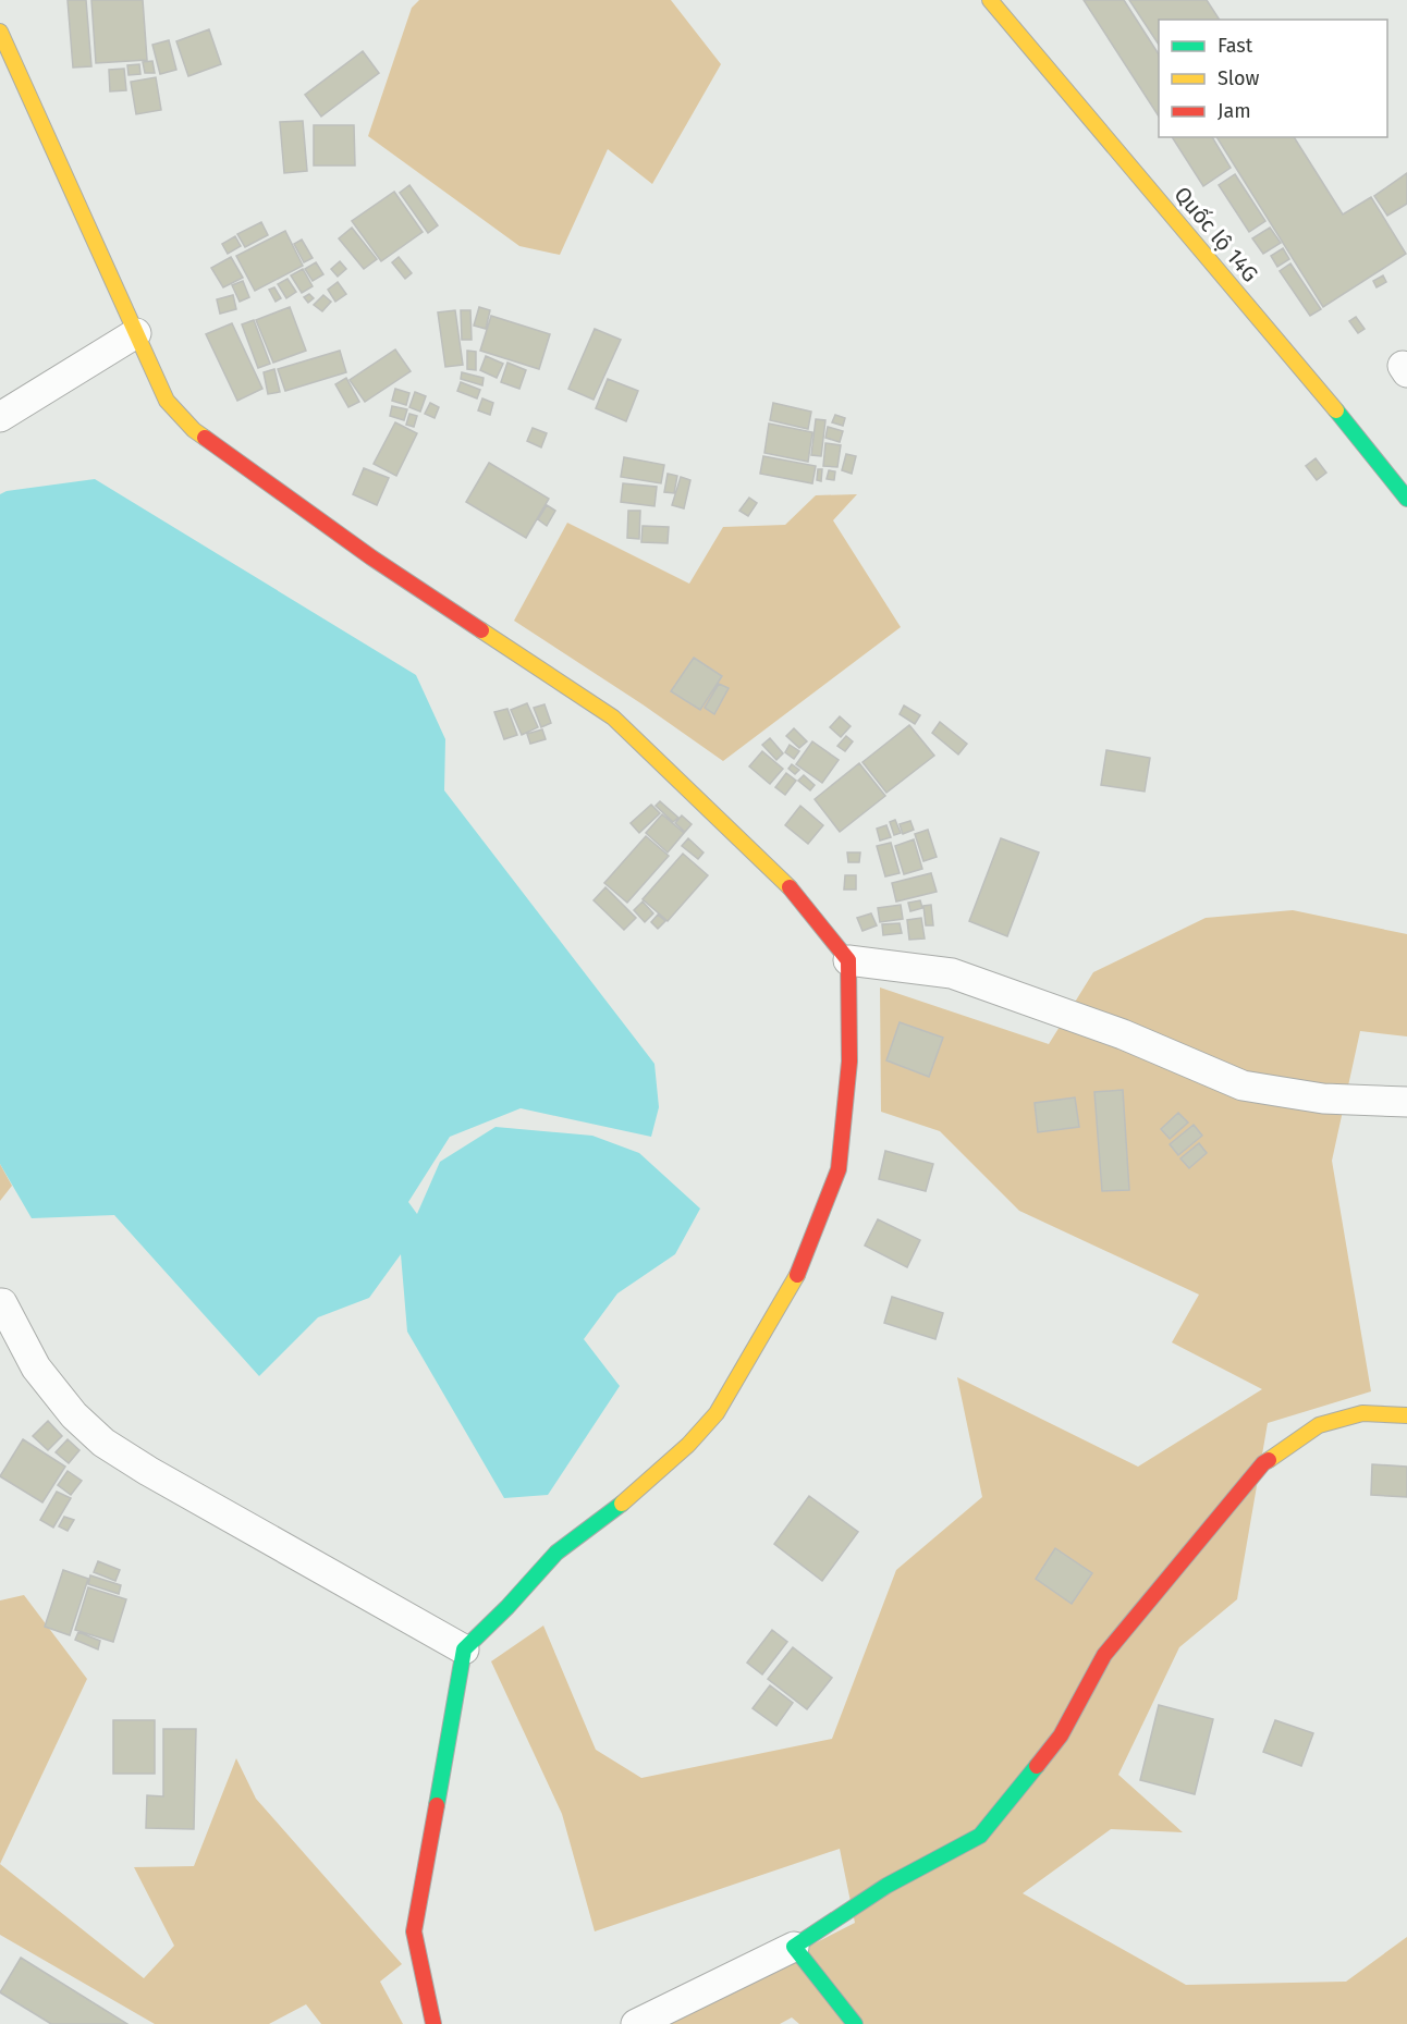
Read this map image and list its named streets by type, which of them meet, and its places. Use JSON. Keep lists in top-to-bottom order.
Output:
{
  "streets": {
    "street": ["Quốc lộ 14G"]
  },
  "legend": ["Fast", "Slow", "Jam"]
}
